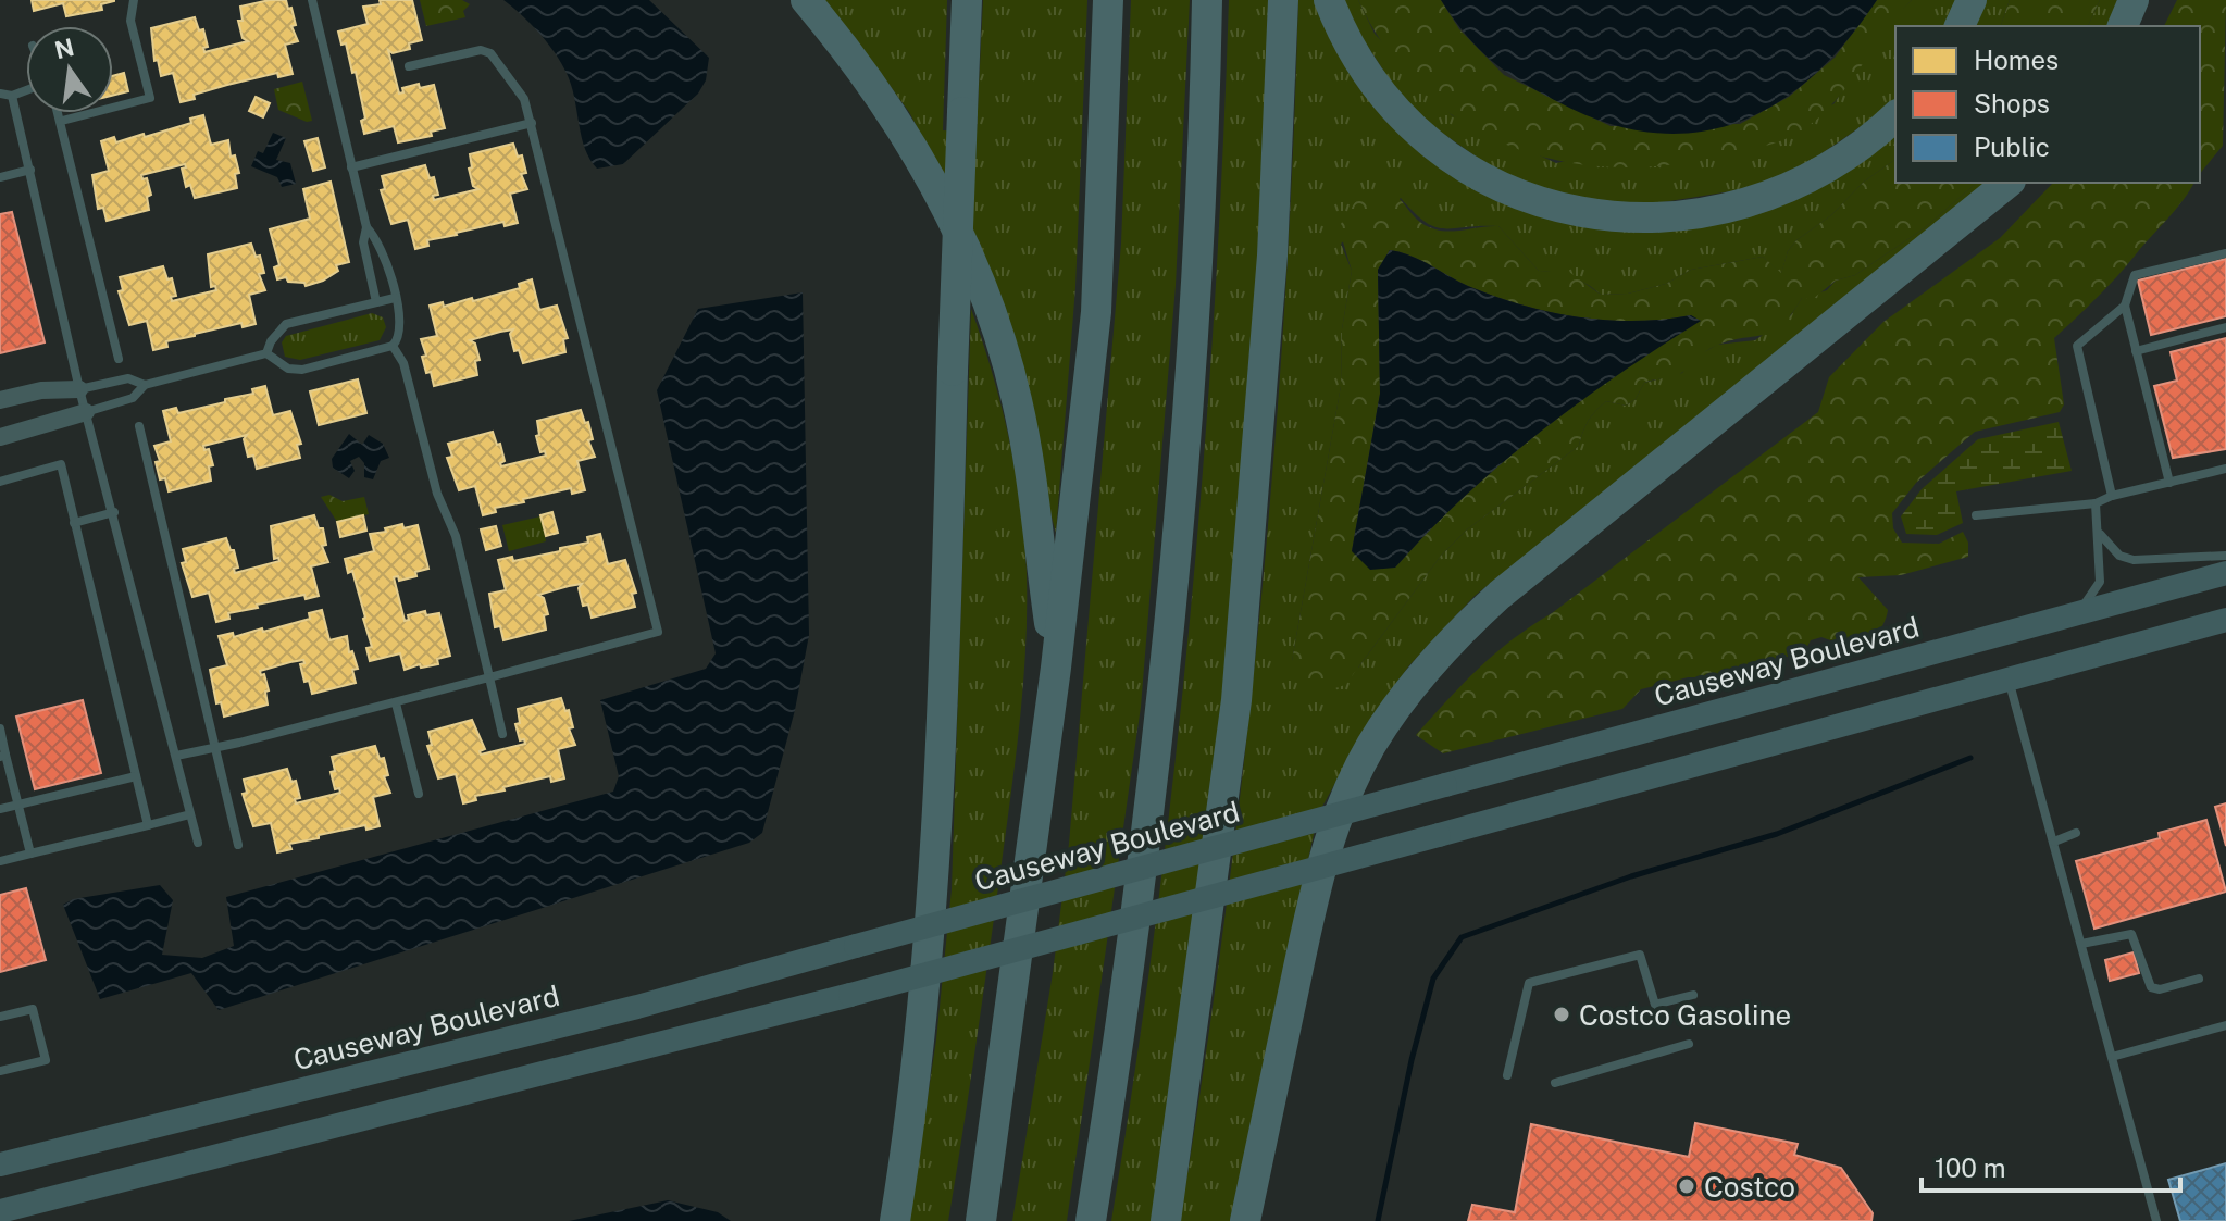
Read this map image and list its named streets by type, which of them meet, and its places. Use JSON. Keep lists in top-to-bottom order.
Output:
{
  "streets": {
    "main road": ["Causeway Boulevard"]
  },
  "places": ["Costco Gasoline", "Costco"],
  "legend": ["Homes", "Shops", "Public"],
  "scale_bar": "100 m",
  "north": "top"
}
